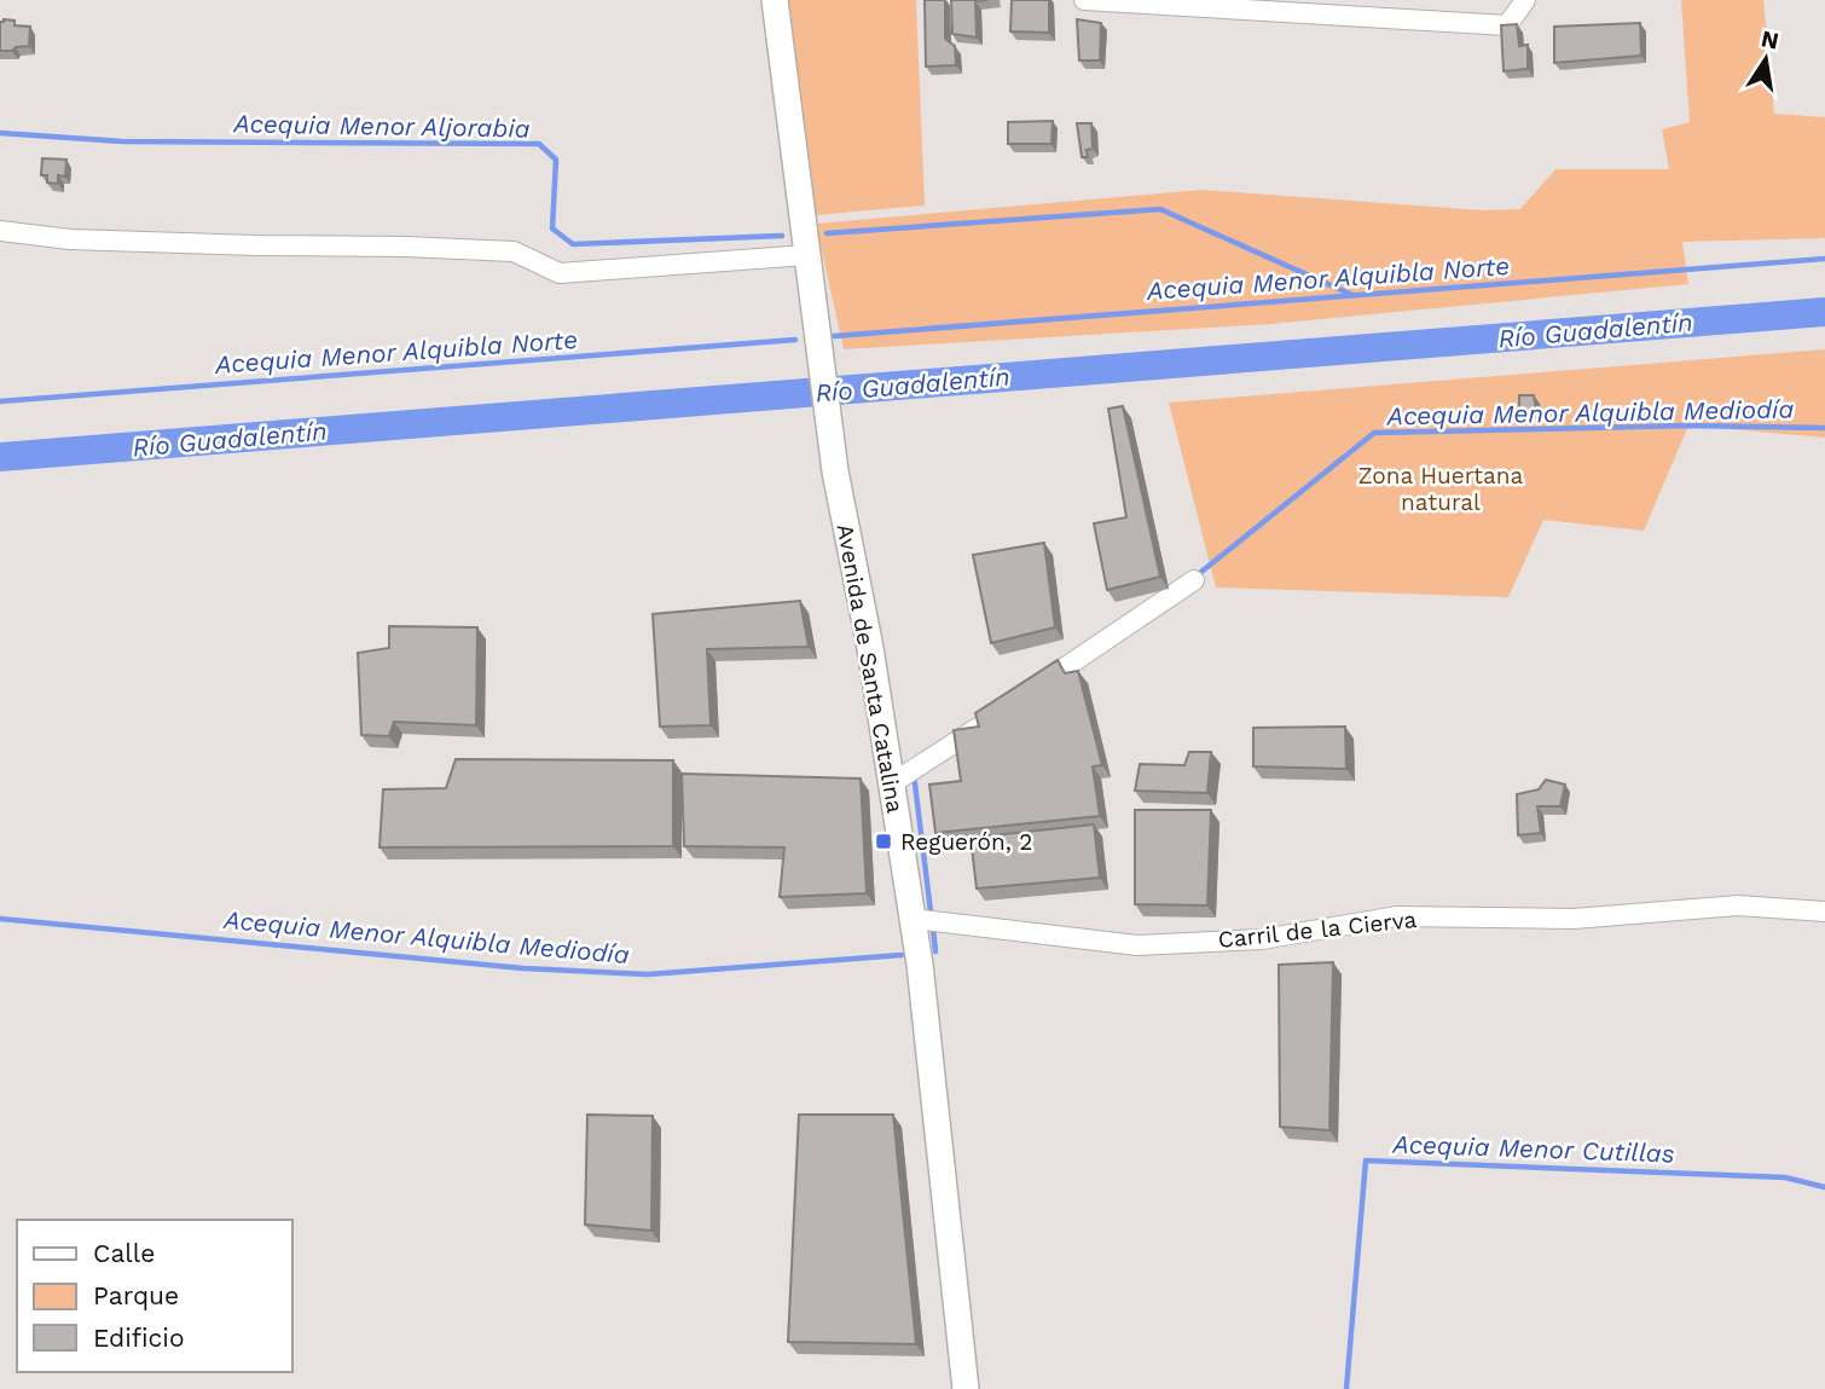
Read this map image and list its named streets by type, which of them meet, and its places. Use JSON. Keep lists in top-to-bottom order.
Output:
{
  "streets": {
    "main road": ["Avenida de Santa Catalina"],
    "street": ["Carril de la Cierva"]
  },
  "crossings": [
    ["Avenida de Santa Catalina", "Carril de la Cierva"]
  ],
  "water": [
    "Acequia Menor Aljorabia",
    "Acequia Menor Alquibla Norte",
    "Río Guadalentín",
    "Acequia Menor Alquibla Mediodía",
    "Acequia Menor Cutillas"
  ],
  "parks": ["Zona Huertana natural"],
  "places": {
    "transit": ["Reguerón, 2"]
  },
  "legend": ["Calle", "Parque", "Edificio"],
  "north": "top"
}
